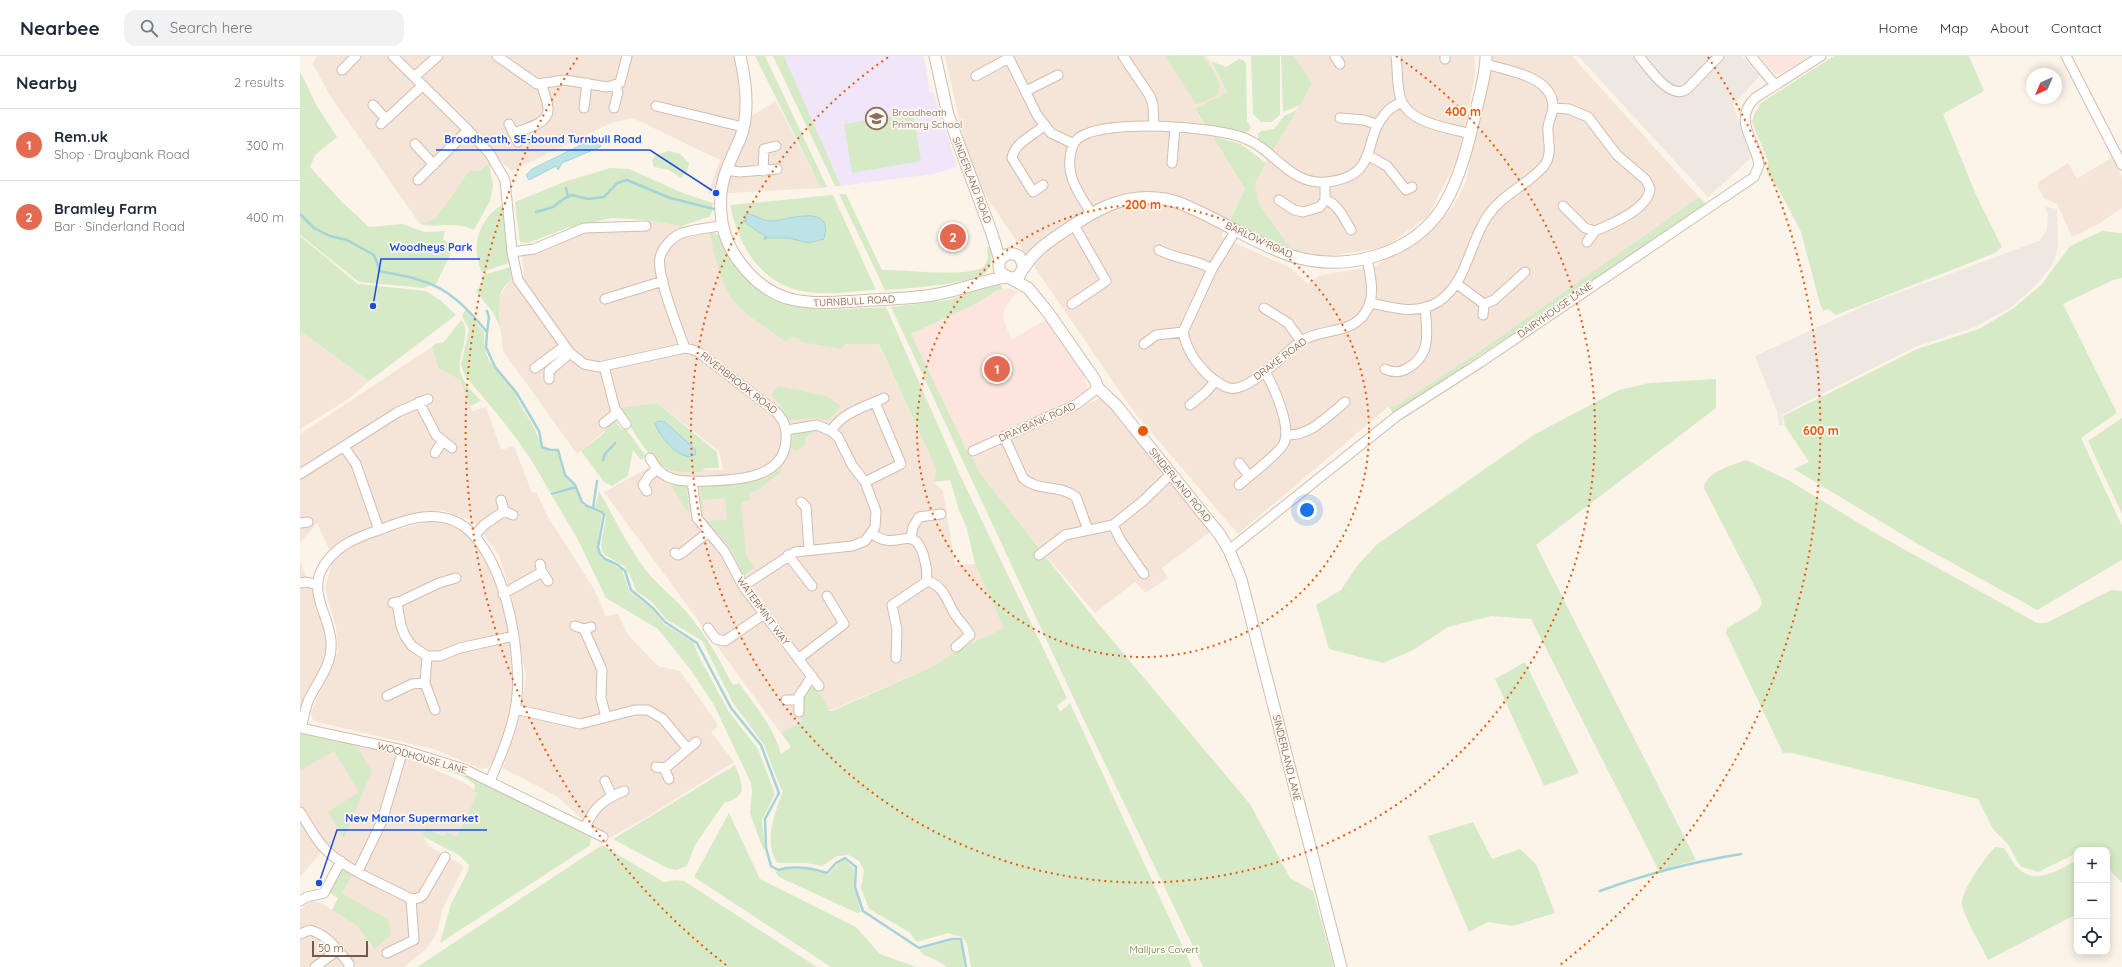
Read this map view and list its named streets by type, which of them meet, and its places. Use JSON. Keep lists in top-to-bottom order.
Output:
{
  "streets": {
    "street": [
      "SINDERLAND ROAD",
      "BARLOW ROAD",
      "TURNBULL ROAD",
      "DAIRYHOUSE LANE",
      "DRAKE ROAD",
      "RIVERBROOK ROAD",
      "DRAYBANK ROAD",
      "WATERMINT WAY",
      "WOODHOUSE LANE",
      "SINDERLAND LANE"
    ]
  },
  "crossings": [
    ["SINDERLAND ROAD", "BARLOW ROAD"],
    ["SINDERLAND ROAD", "TURNBULL ROAD"],
    ["SINDERLAND ROAD", "DAIRYHOUSE LANE"],
    ["SINDERLAND ROAD", "DRAYBANK ROAD"],
    ["SINDERLAND ROAD", "SINDERLAND LANE"],
    ["BARLOW ROAD", "TURNBULL ROAD"],
    ["BARLOW ROAD", "DRAKE ROAD"],
    ["DAIRYHOUSE LANE", "SINDERLAND LANE"]
  ],
  "parks": ["Malljurs Covert"],
  "places": {
    "school or university": ["Broadheath Primary School"],
    "other": ["Broadheath, SE-bound Turnbull Road", "Woodheys Park", "New Manor Supermarket"]
  },
  "scale_bar": "50 m",
  "north": "bottom left",
  "page": {
    "header": "Nearbee",
    "search": "Search here",
    "nav": [
      "Home",
      "Map",
      "About",
      "Contact"
    ],
    "heading": ["Nearby", "2 results"],
    "list": [
      {
        "mark": "1",
        "name": "Rem.uk",
        "note": "Shop · Draybank Road",
        "value": "300 m"
      },
      {
        "mark": "2",
        "name": "Bramley Farm",
        "note": "Bar · Sinderland Road",
        "value": "400 m"
      }
    ],
    "pins": ["2", "1"],
    "map_buttons": ["+", "−"],
    "scale": "50 m"
  },
  "rings": ["400 m", "200 m", "600 m"]
}
